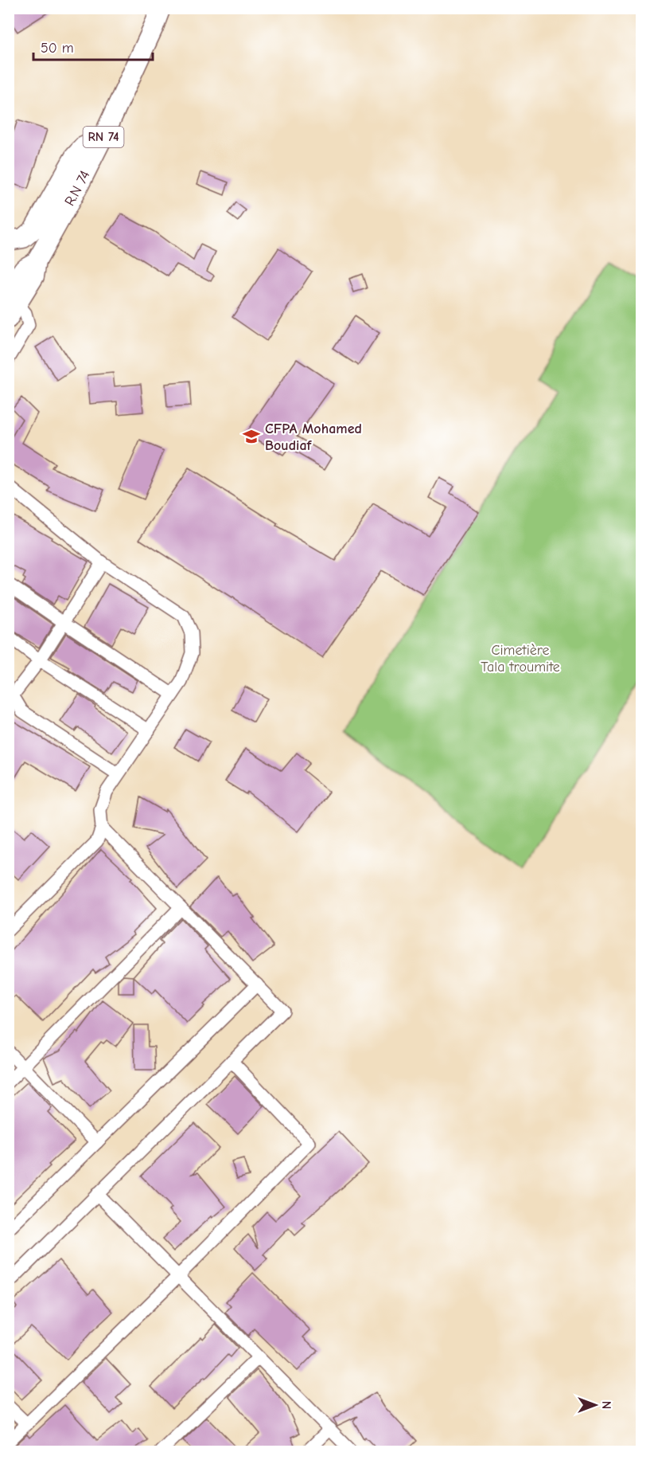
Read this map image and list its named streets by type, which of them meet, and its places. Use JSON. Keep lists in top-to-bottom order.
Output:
{
  "streets": {
    "main road": ["RN 74", "R.N 74"]
  },
  "parks": ["Cimetière Tala troumite"],
  "places": {
    "school or university": ["CFPA Mohamed Boudiaf"]
  },
  "scale_bar": "50 m",
  "north": "right"
}
